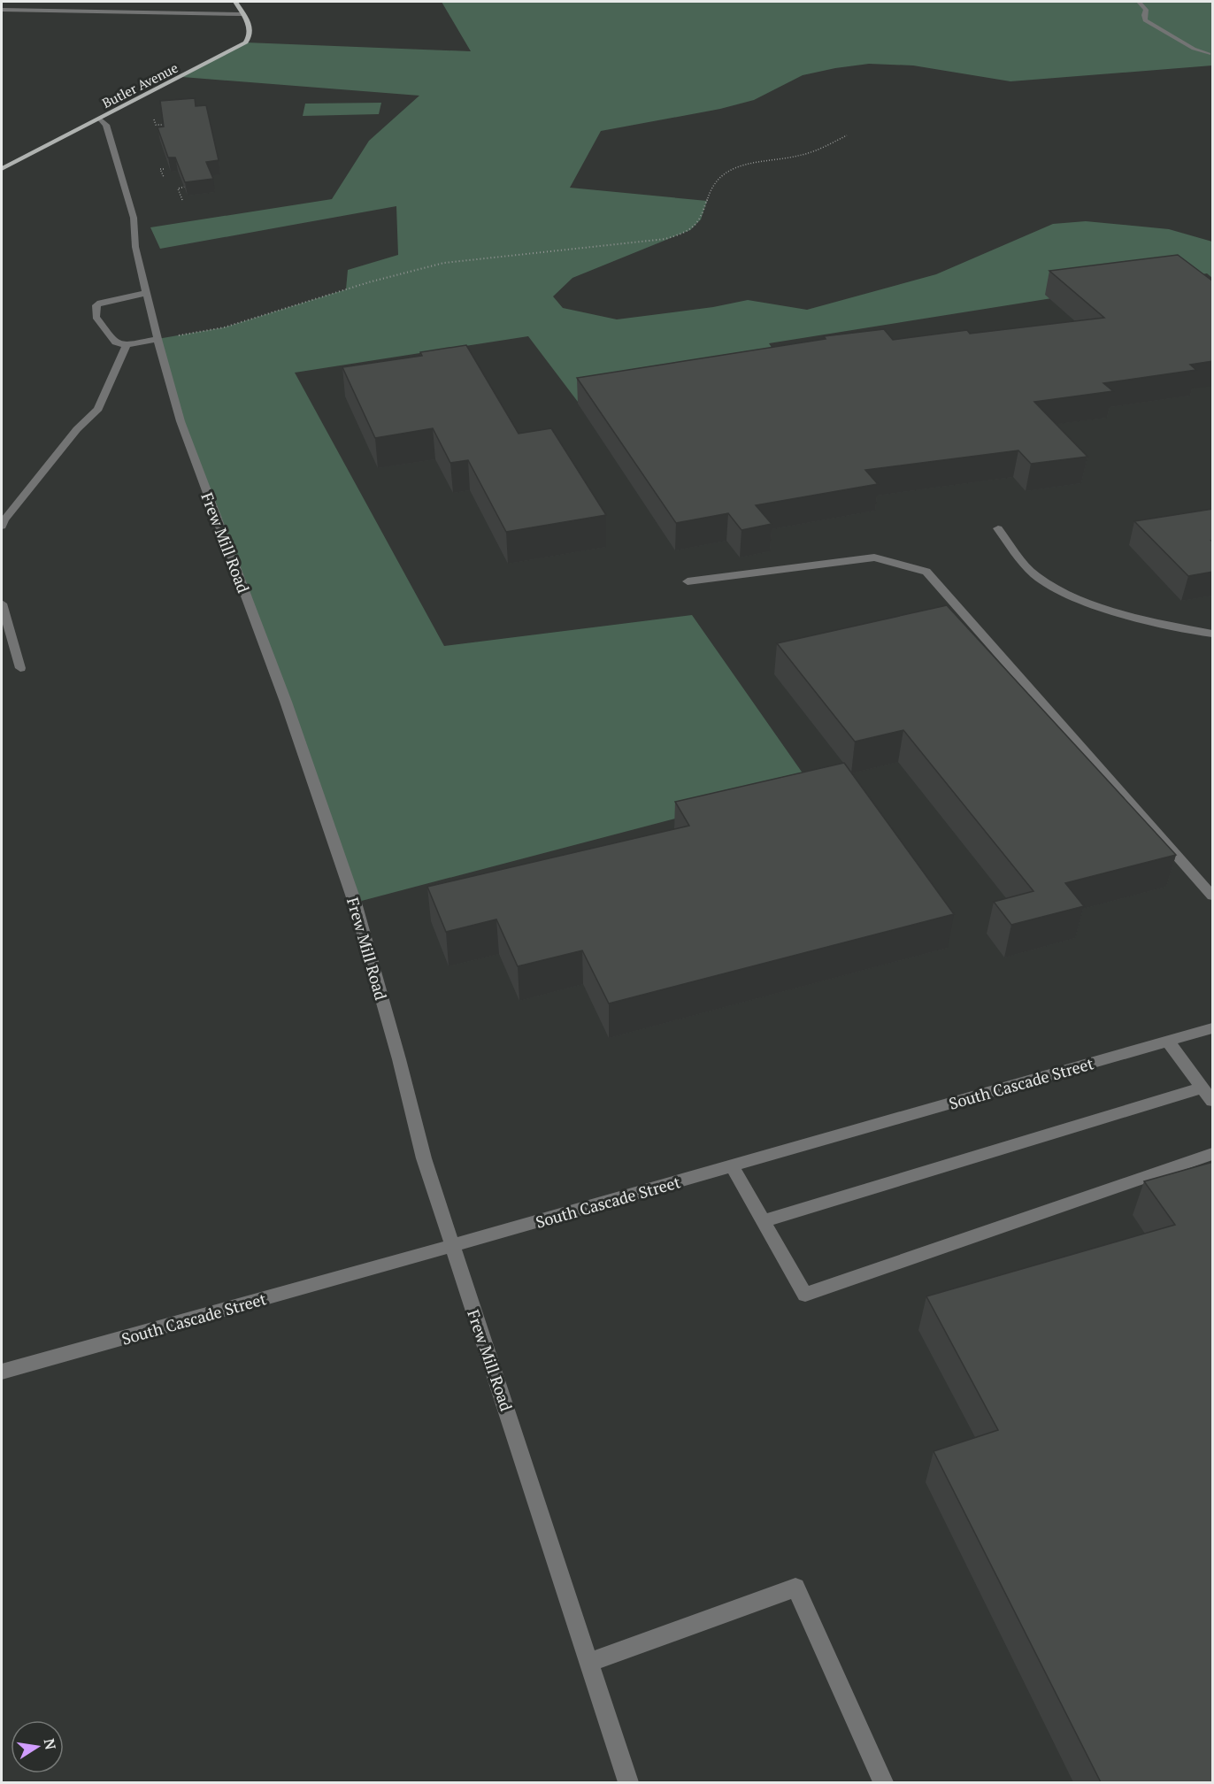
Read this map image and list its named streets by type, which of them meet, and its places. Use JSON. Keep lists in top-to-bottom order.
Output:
{
  "streets": {
    "main road": ["Butler Avenue"],
    "street": ["Frew Mill Road", "South Cascade Street"]
  },
  "crossings": [
    ["Butler Avenue", "Frew Mill Road"],
    ["Frew Mill Road", "South Cascade Street"]
  ],
  "north": "right"
}
